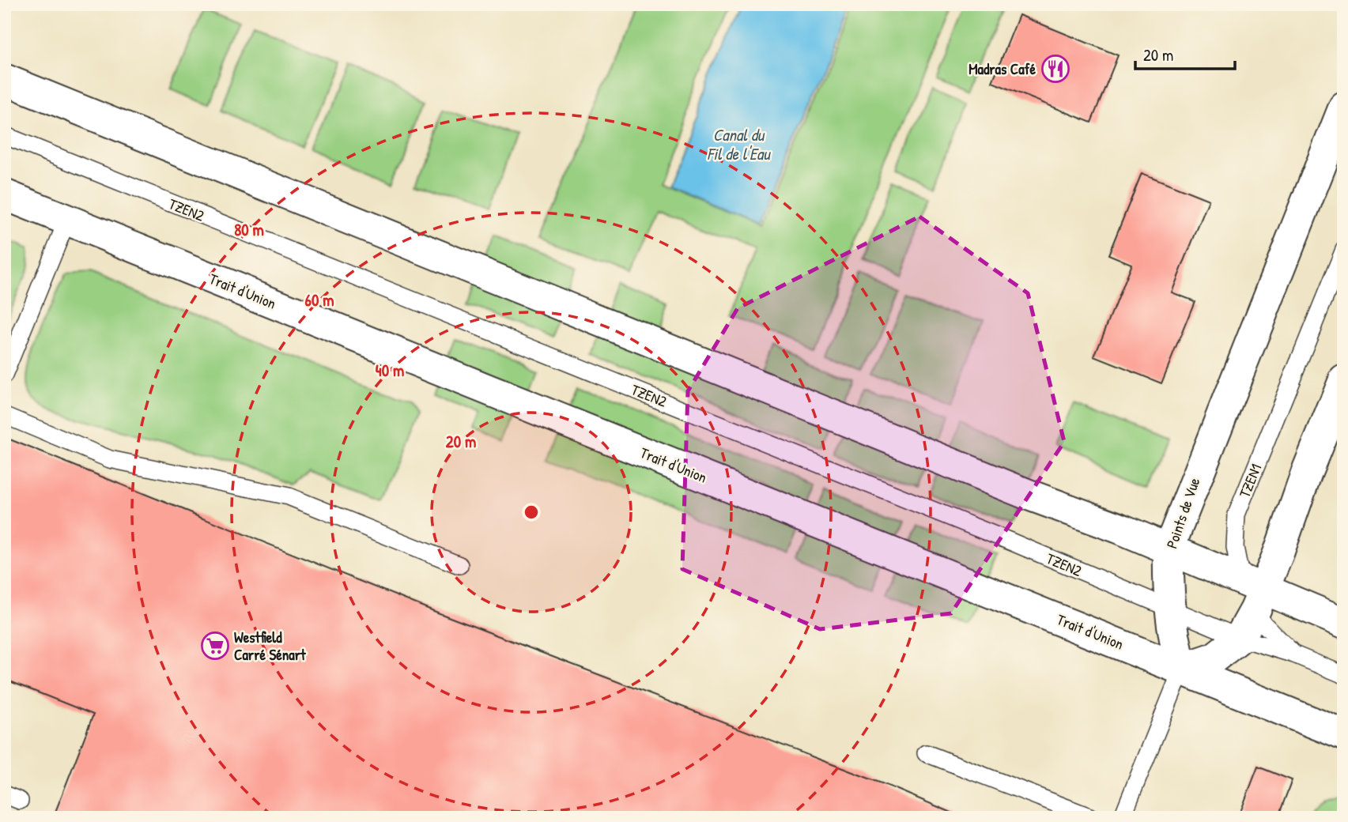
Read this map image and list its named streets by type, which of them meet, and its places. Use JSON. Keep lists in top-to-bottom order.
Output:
{
  "streets": {
    "street": ["Trait d'Union", "Points de Vue"],
    "lane": ["TZEN2", "TZEN1"]
  },
  "crossings": [
    ["TZEN2", "TZEN1"],
    ["TZEN2", "Points de Vue"],
    ["Trait d'Union", "Points de Vue"]
  ],
  "water": ["Canal du Fil de l'Eau"],
  "places": {
    "restaurant": ["Madras Café"],
    "supermarket": ["Westfield Carré Sénart"]
  },
  "scale_bar": "20 m",
  "rings": [
    "80 m",
    "60 m",
    "40 m",
    "20 m"
  ]
}
